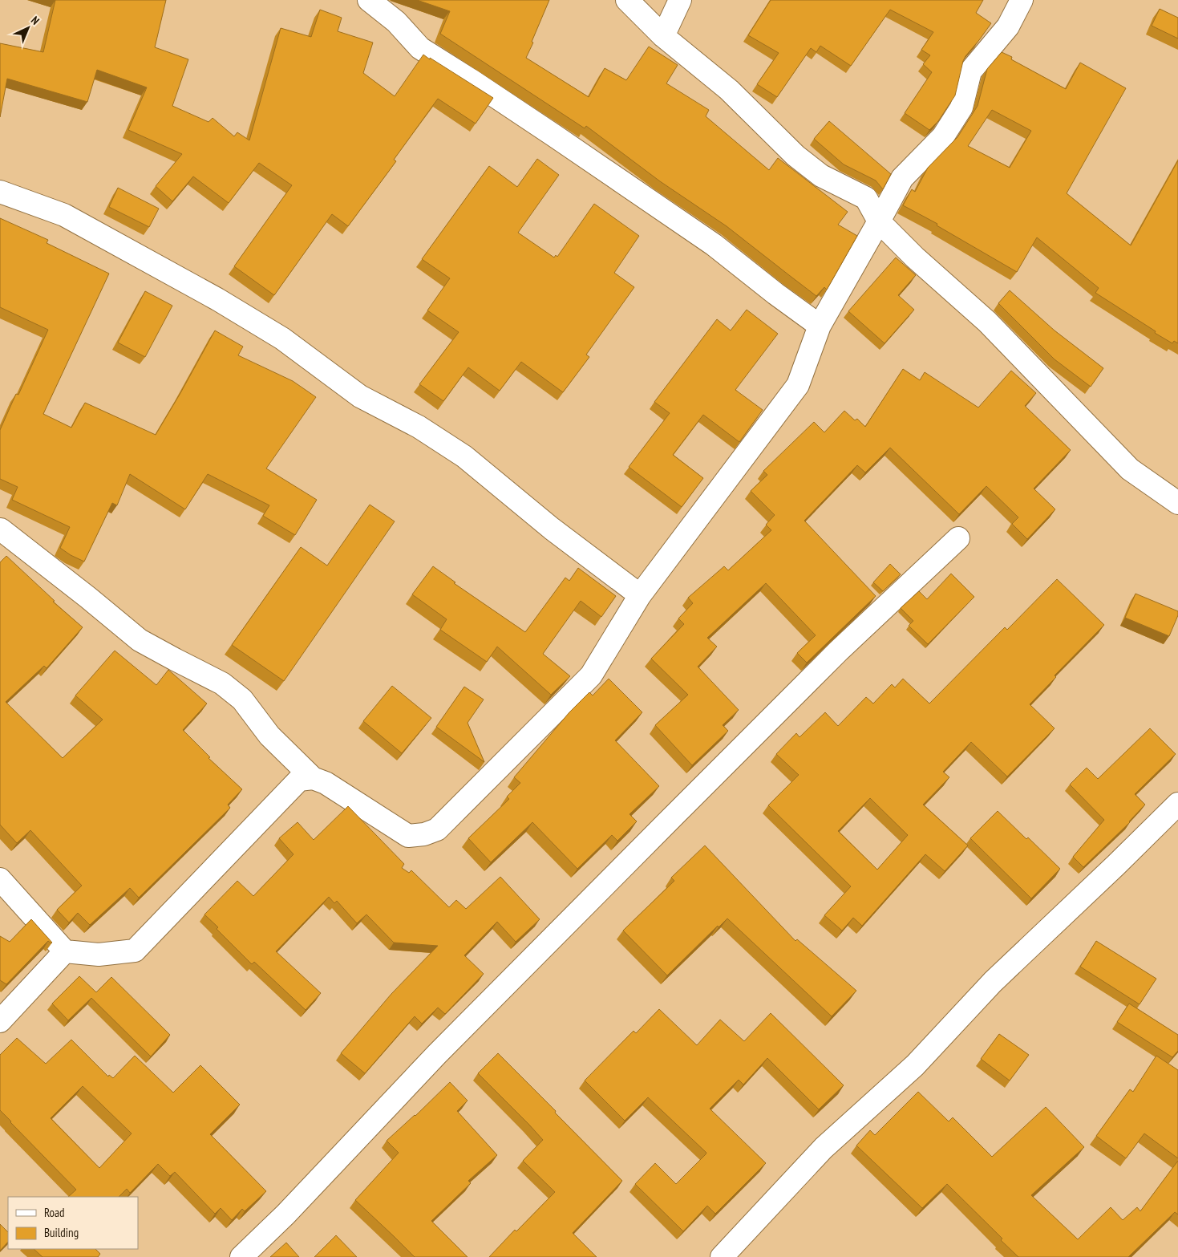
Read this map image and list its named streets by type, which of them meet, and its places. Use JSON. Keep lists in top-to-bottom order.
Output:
{
  "legend": ["Road", "Building"],
  "north": "top right"
}
